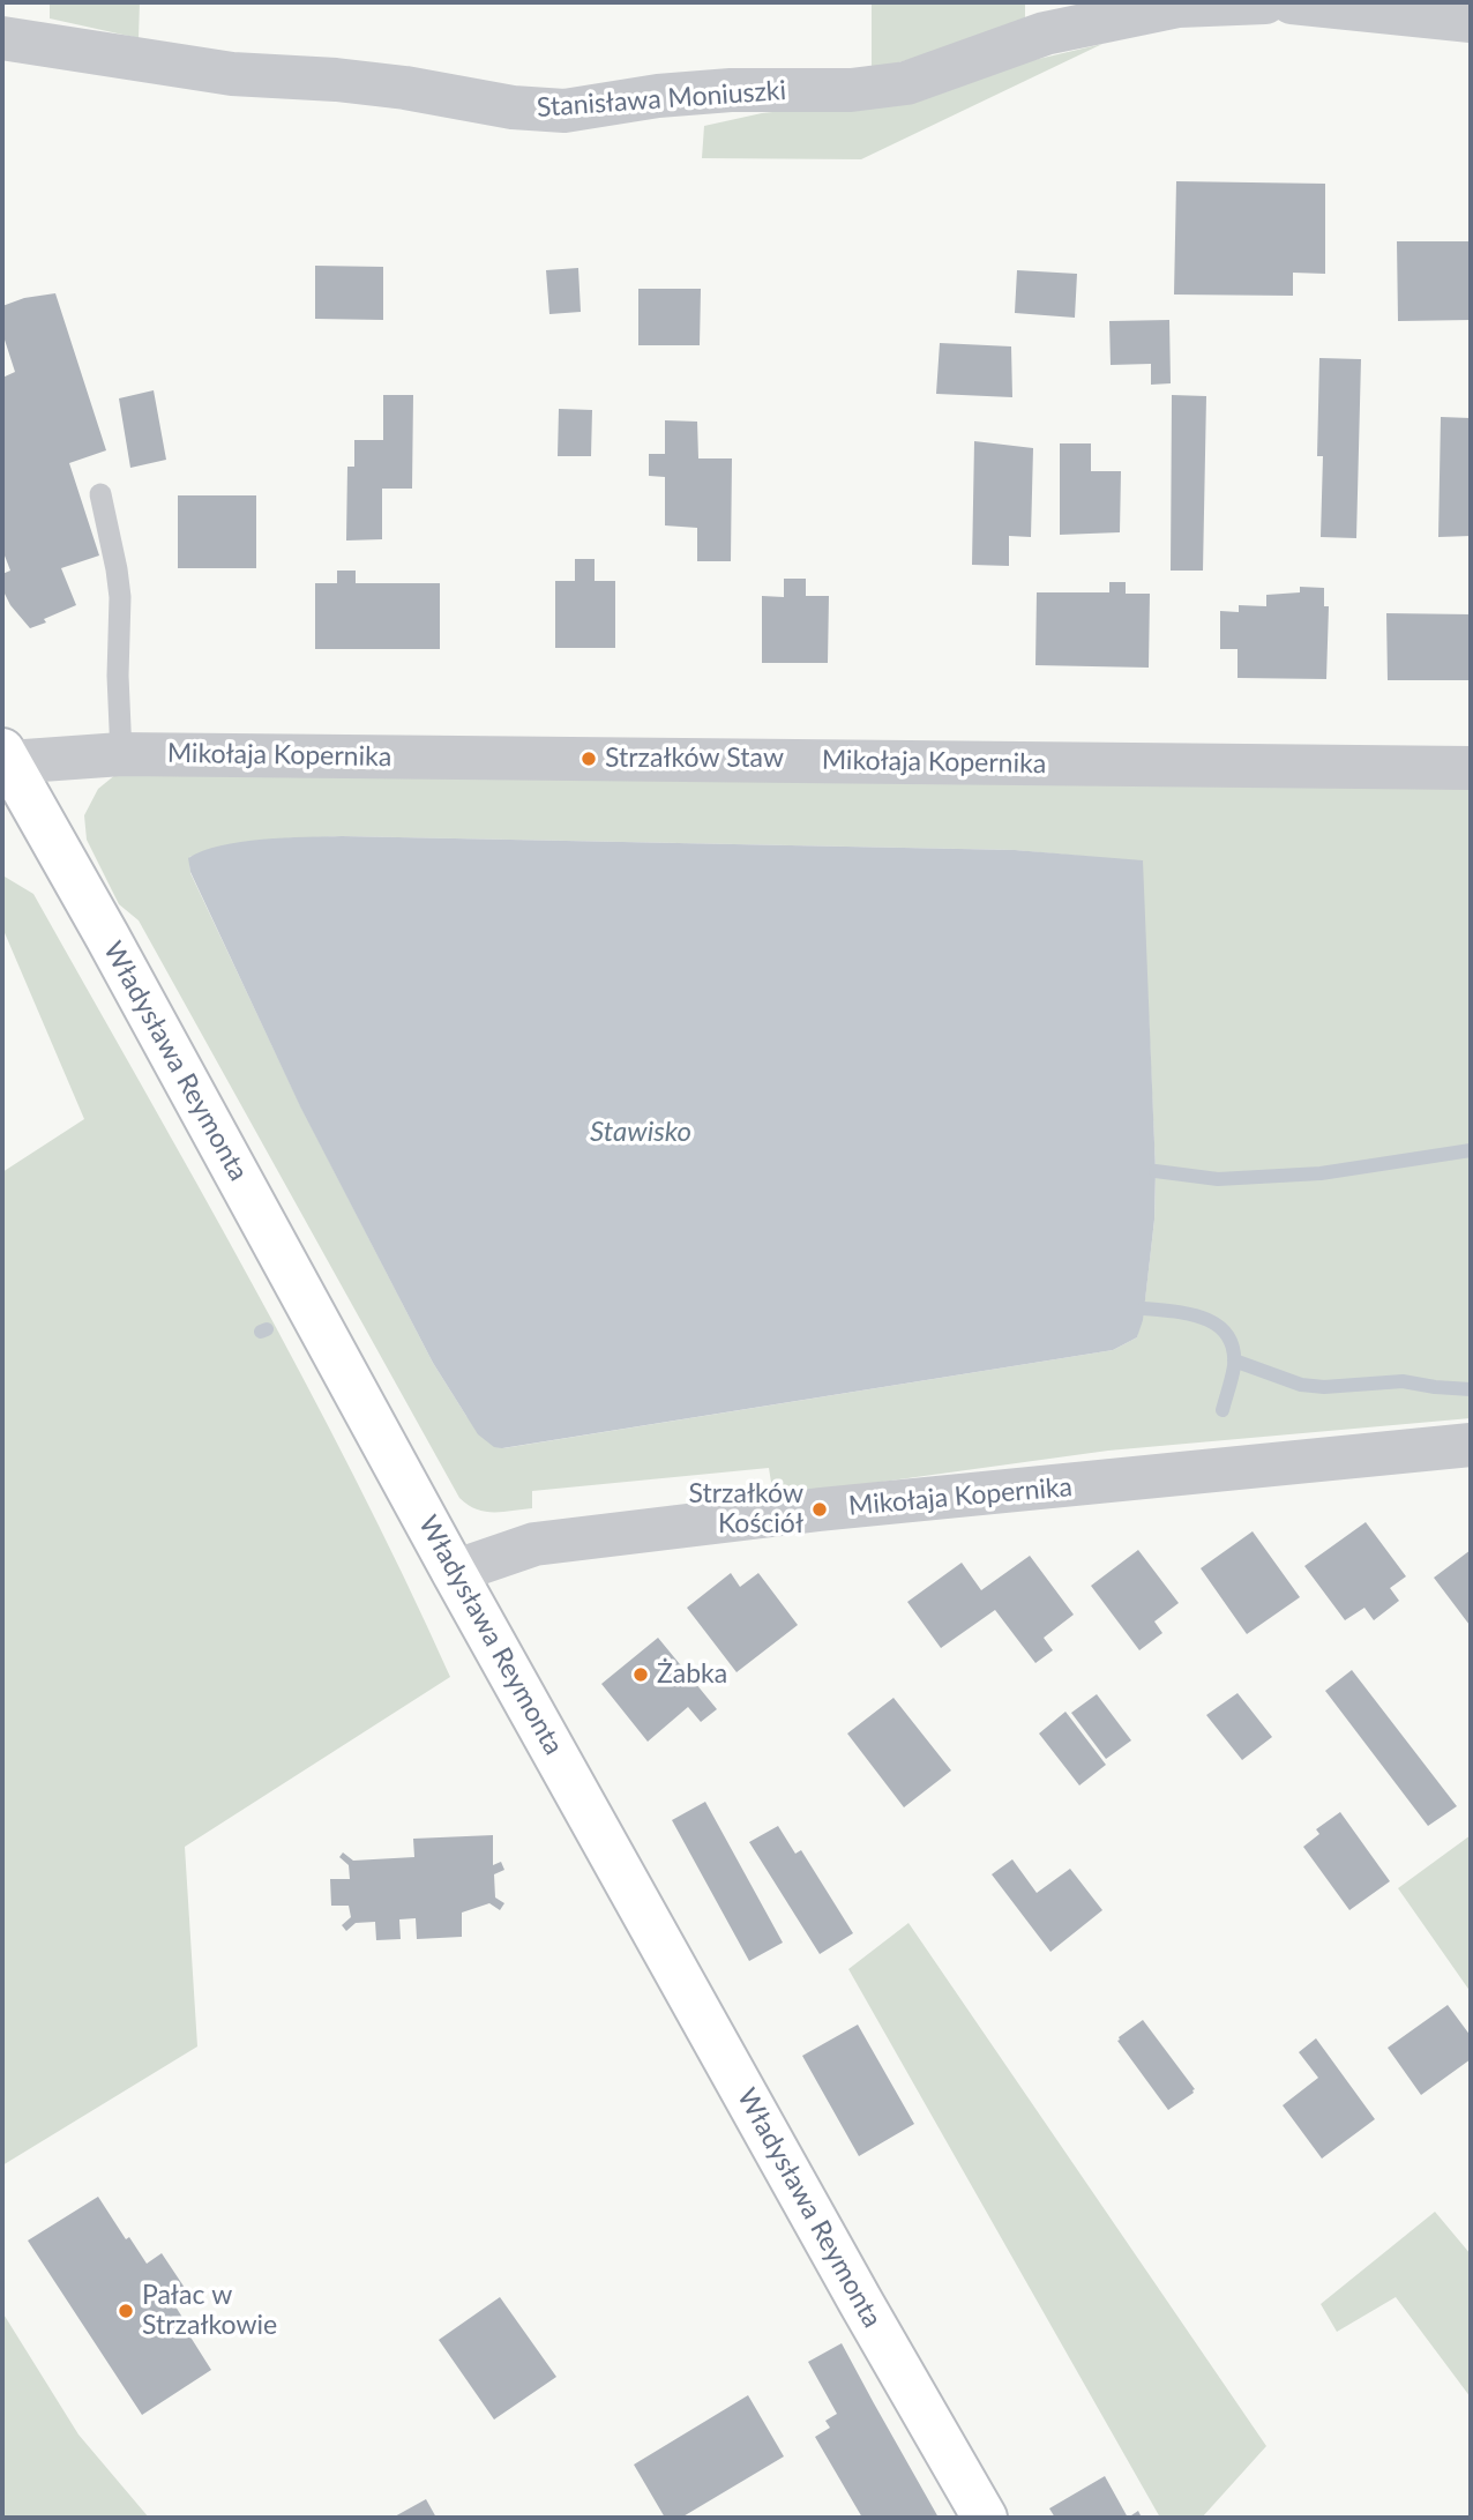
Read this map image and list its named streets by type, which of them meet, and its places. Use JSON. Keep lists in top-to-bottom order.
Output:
{
  "streets": {
    "street": ["Stanisława Moniuszki", "Mikołaja Kopernika", "Władysława Reymonta"]
  },
  "crossings": [
    ["Mikołaja Kopernika", "Władysława Reymonta"]
  ],
  "water": ["Stawisko"],
  "places": [
    "Strzałków Staw",
    "Strzałków Kościół",
    "Żabka",
    "Pałac w Strzałkowie"
  ]
}
